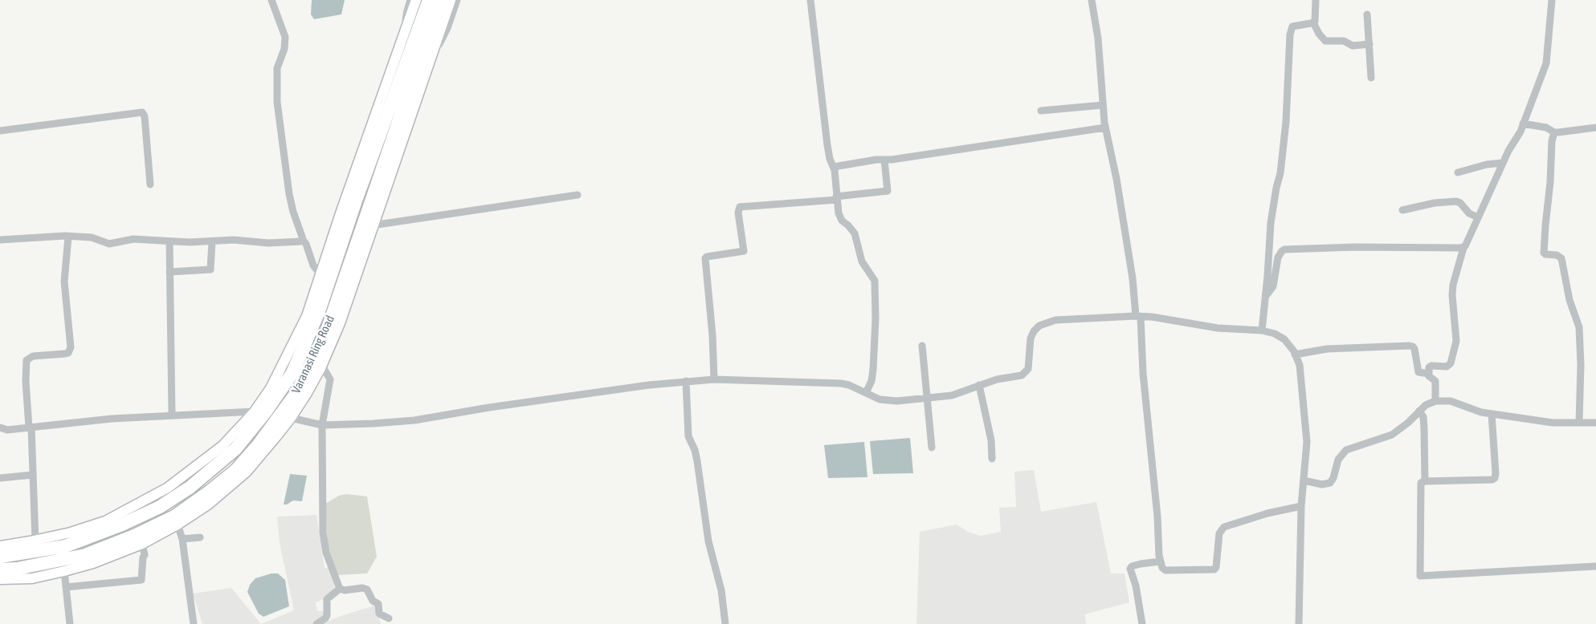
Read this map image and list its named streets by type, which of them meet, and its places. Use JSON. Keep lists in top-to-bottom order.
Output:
{
  "streets": {
    "highway": ["Varanasi Ring Road"]
  }
}
